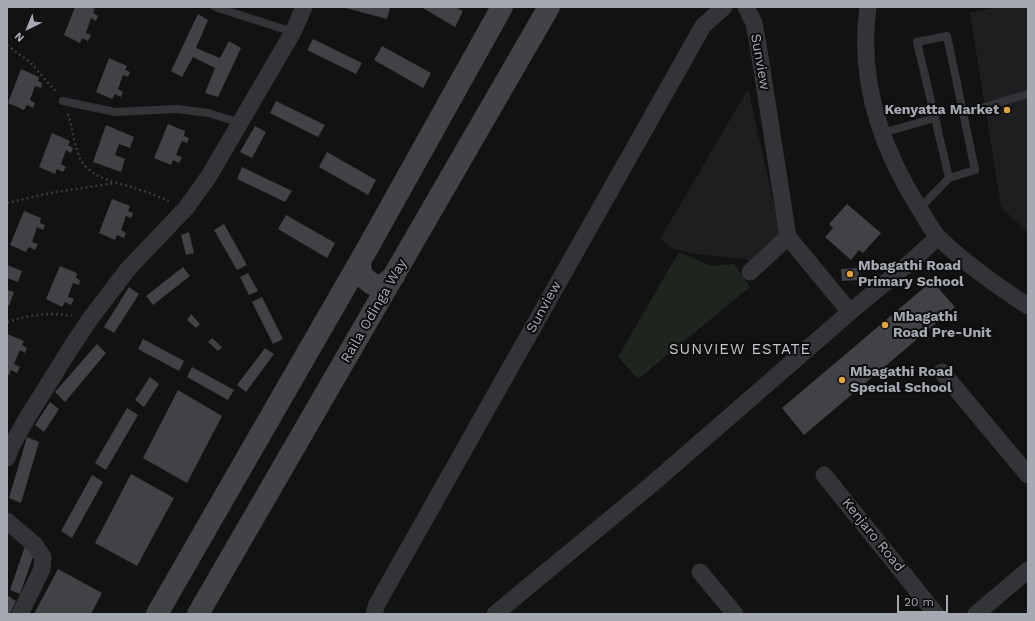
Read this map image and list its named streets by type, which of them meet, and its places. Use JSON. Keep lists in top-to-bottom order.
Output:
{
  "streets": {
    "main road": ["Raila Odinga Way"],
    "street": ["Sunview", "Kenjaro Road"]
  },
  "districts": ["SUNVIEW ESTATE"],
  "places": [
    "Kenyatta Market",
    "Mbagathi Road Primary School",
    "Mbagathi Road Pre-Unit",
    "Mbagathi Road Special School"
  ],
  "scale_bar": "20 m",
  "north": "bottom left"
}
